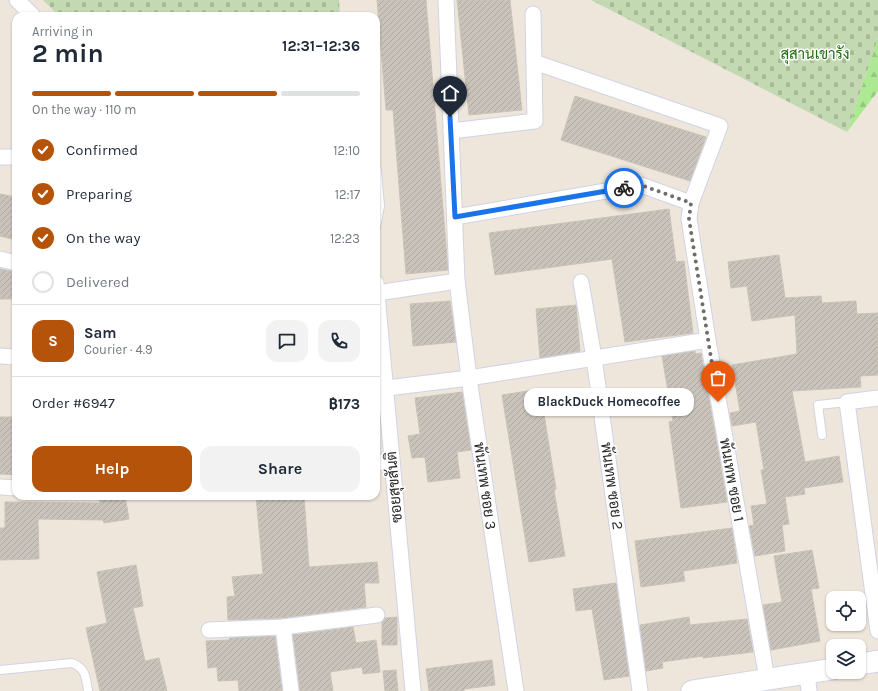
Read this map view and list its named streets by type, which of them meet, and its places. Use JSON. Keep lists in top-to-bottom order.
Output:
{
  "streets": {
    "street": [
      "พันเทพ ซอย 1",
      "พันเทพ ซอย 3",
      "พันเทพ ซอย 2",
      "ซอยสุขสันติ"
    ]
  },
  "parks": ["สุสานเขารัง"],
  "places": ["BlackDuck Homecoffee"],
  "page": {
    "heading": ["2 min", "Arriving in", "12:31–12:36"],
    "panel": [
      "Sam",
      "Courier · 4.9",
      "Order #6947",
      "฿173"
    ],
    "bar": "On the way · 110 m",
    "list": [
      ["Confirmed", "12:10"],
      ["Preparing", "12:17"],
      ["On the way", "12:23"],
      "Delivered"
    ],
    "round": "S",
    "bubble": "BlackDuck Homecoffee",
    "buttons": ["Help", "Share"]
  }
}
